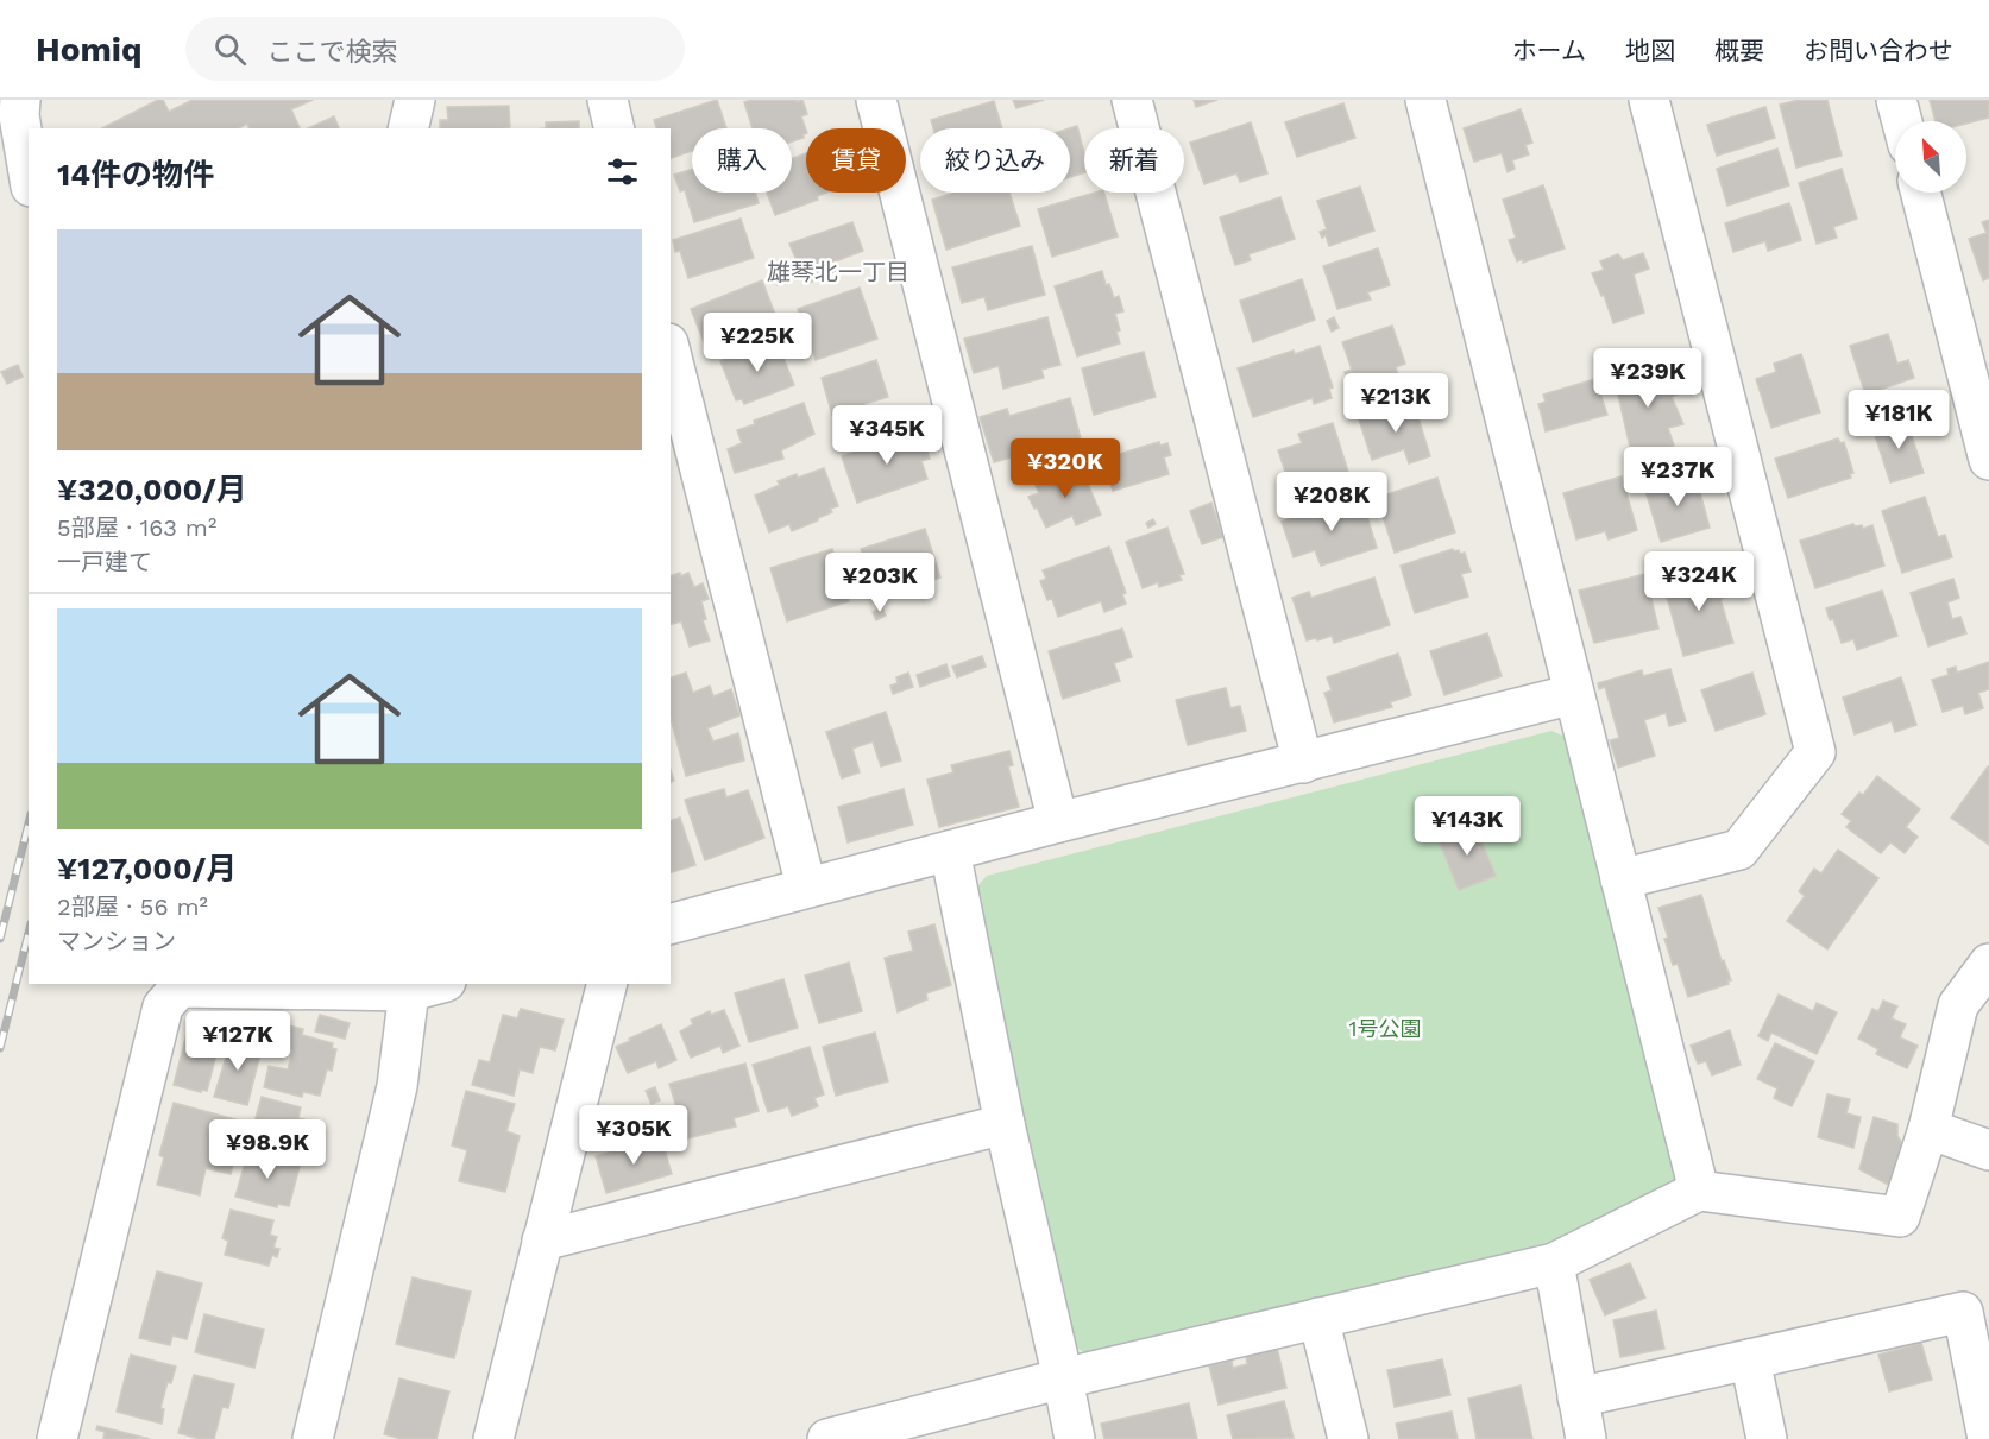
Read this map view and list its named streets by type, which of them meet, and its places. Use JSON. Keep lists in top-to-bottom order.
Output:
{
  "districts": ["雄琴北一丁目"],
  "parks": ["1号公園"],
  "north": "top left",
  "page": {
    "header": "Homiq",
    "search": "ここで検索",
    "nav": [
      "ホーム",
      "地図",
      "概要",
      "お問い合わせ"
    ],
    "chip": [
      "購入",
      "賃貸",
      "絞り込み",
      "新着"
    ],
    "heading": "14件の物件",
    "list": [
      {
        "name": "¥320,000/月",
        "note": "5部屋 · 163 m² · 一戸建て"
      },
      {
        "name": "¥127,000/月",
        "note": "2部屋 · 56 m² · マンション"
      }
    ],
    "price": [
      "¥225K",
      "¥239K",
      "¥213K",
      "¥181K",
      "¥345K",
      "¥320K",
      "¥237K",
      "¥208K",
      "¥324K",
      "¥203K",
      "¥143K",
      "¥127K",
      "¥305K",
      "¥98.9K"
    ]
  }
}
